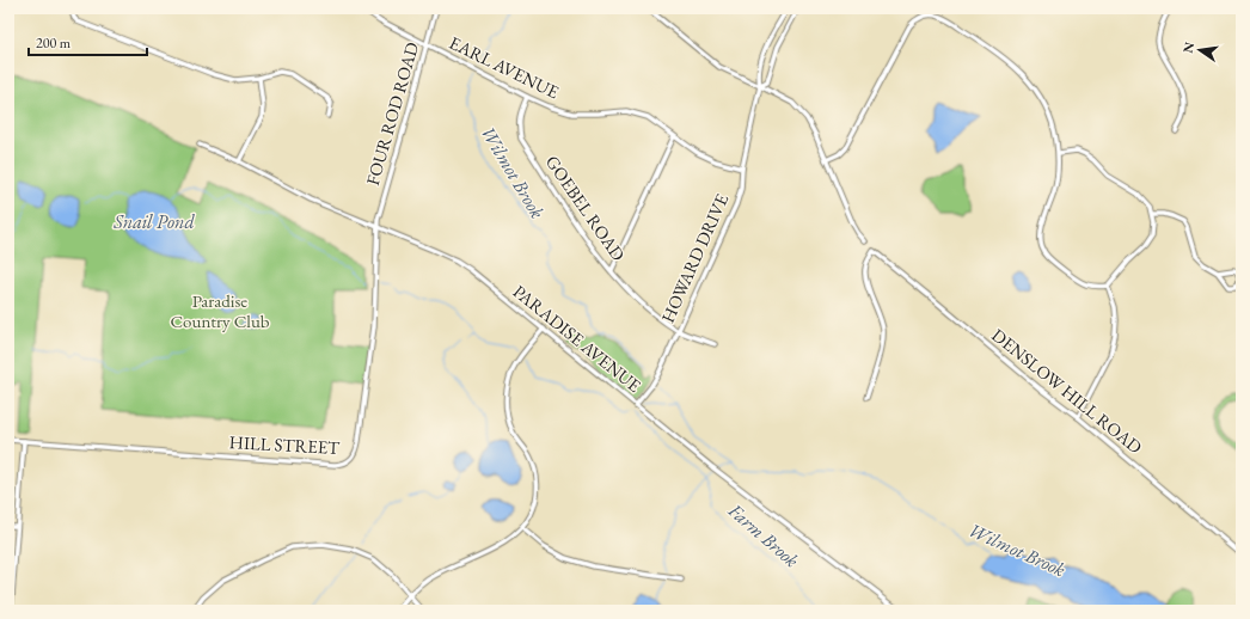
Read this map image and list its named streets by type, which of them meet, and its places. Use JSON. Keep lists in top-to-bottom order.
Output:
{
  "streets": {
    "street": [
      "EARL AVENUE",
      "FOUR ROD ROAD",
      "GOEBEL ROAD",
      "HOWARD DRIVE",
      "PARADISE AVENUE",
      "DENSLOW HILL ROAD",
      "HILL STREET"
    ]
  },
  "crossings": [
    ["EARL AVENUE", "FOUR ROD ROAD"],
    ["EARL AVENUE", "GOEBEL ROAD"],
    ["EARL AVENUE", "HOWARD DRIVE"],
    ["FOUR ROD ROAD", "PARADISE AVENUE"],
    ["FOUR ROD ROAD", "HILL STREET"],
    ["GOEBEL ROAD", "HOWARD DRIVE"],
    ["HOWARD DRIVE", "PARADISE AVENUE"],
    ["PARADISE AVENUE", "HILL STREET"]
  ],
  "water": ["Wilmot Brook", "Snail Pond", "Farm Brook"],
  "parks": ["Paradise Country Club"],
  "scale_bar": "200 m",
  "north": "left"
}
